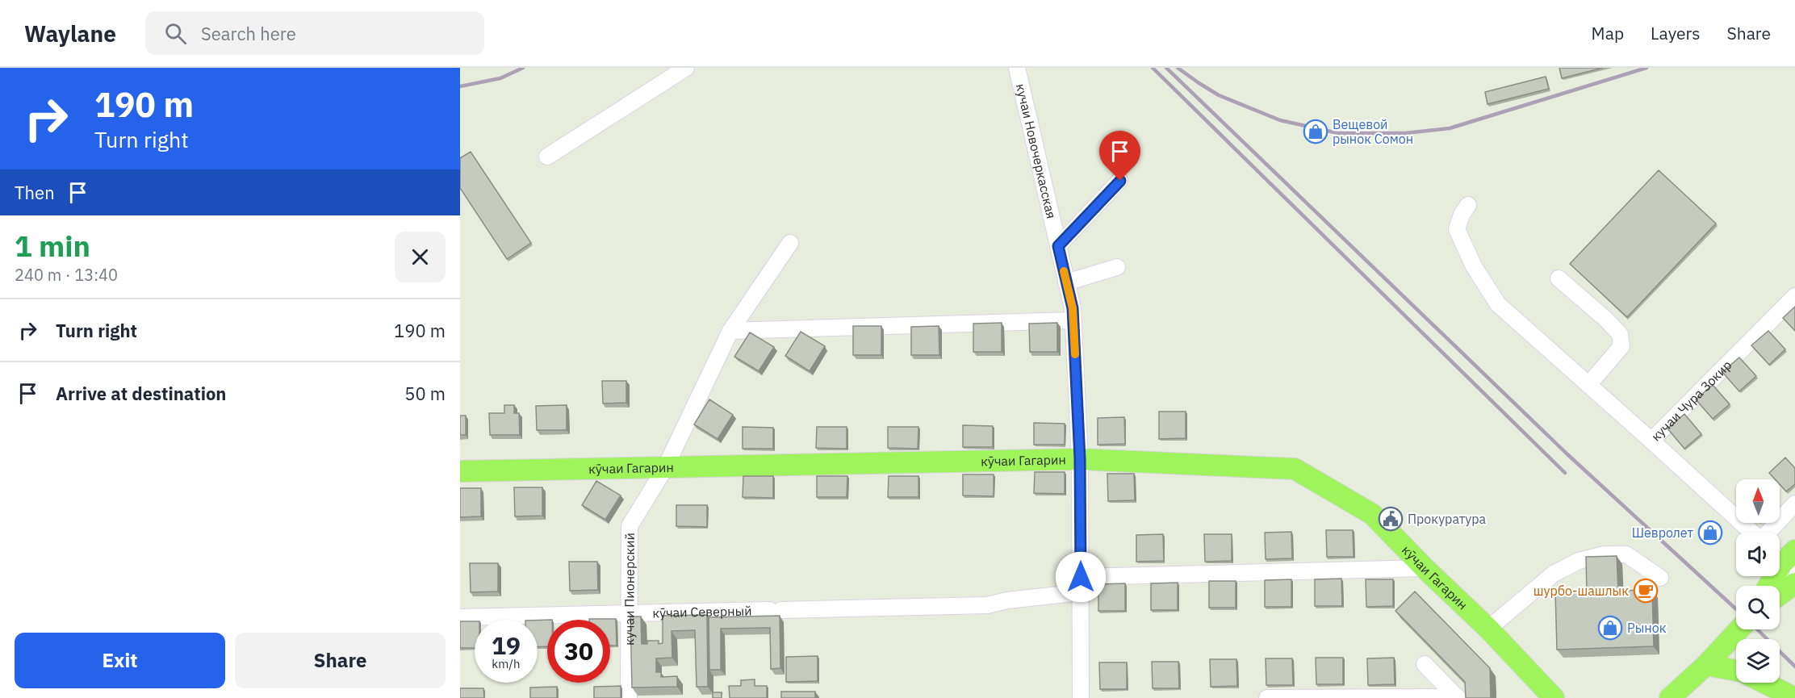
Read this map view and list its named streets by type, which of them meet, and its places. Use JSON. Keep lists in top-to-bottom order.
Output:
{
  "streets": {
    "main road": ["кӯчаи Гагарин"],
    "street": [
      "кучаи Новочеркасская",
      "кучаи Чура Зокир",
      "кучаи Пионерский",
      "кӯчаи Северный"
    ]
  },
  "crossings": [
    ["кучаи Новочеркасская", "кӯчаи Гагарин"],
    ["кучаи Новочеркасская", "кӯчаи Северный"],
    ["кӯчаи Гагарин", "кучаи Пионерский"],
    ["кӯчаи Гагарин", "кӯчаи Северный"],
    ["кучаи Пионерский", "кӯчаи Северный"]
  ],
  "places": {
    "shop": ["Вещевой рынок Сомон", "Шевролет", "Рынок"],
    "public building": ["Прокуратура"],
    "cafe": ["шурбо-шашлык"]
  },
  "north": "top",
  "page": {
    "header": "Waylane",
    "search": "Search here",
    "nav": ["Map", "Layers", "Share"],
    "turn": ["190 m", "Turn right"],
    "then": "Then",
    "heading": ["1 min", "240 m · 13:40"],
    "list": [
      {
        "name": "Turn right",
        "value": "190 m"
      },
      {
        "name": "Arrive at destination",
        "value": "50 m"
      }
    ],
    "speed": "19 km/h",
    "limit": "30",
    "buttons": ["Exit", "Share"]
  }
}
